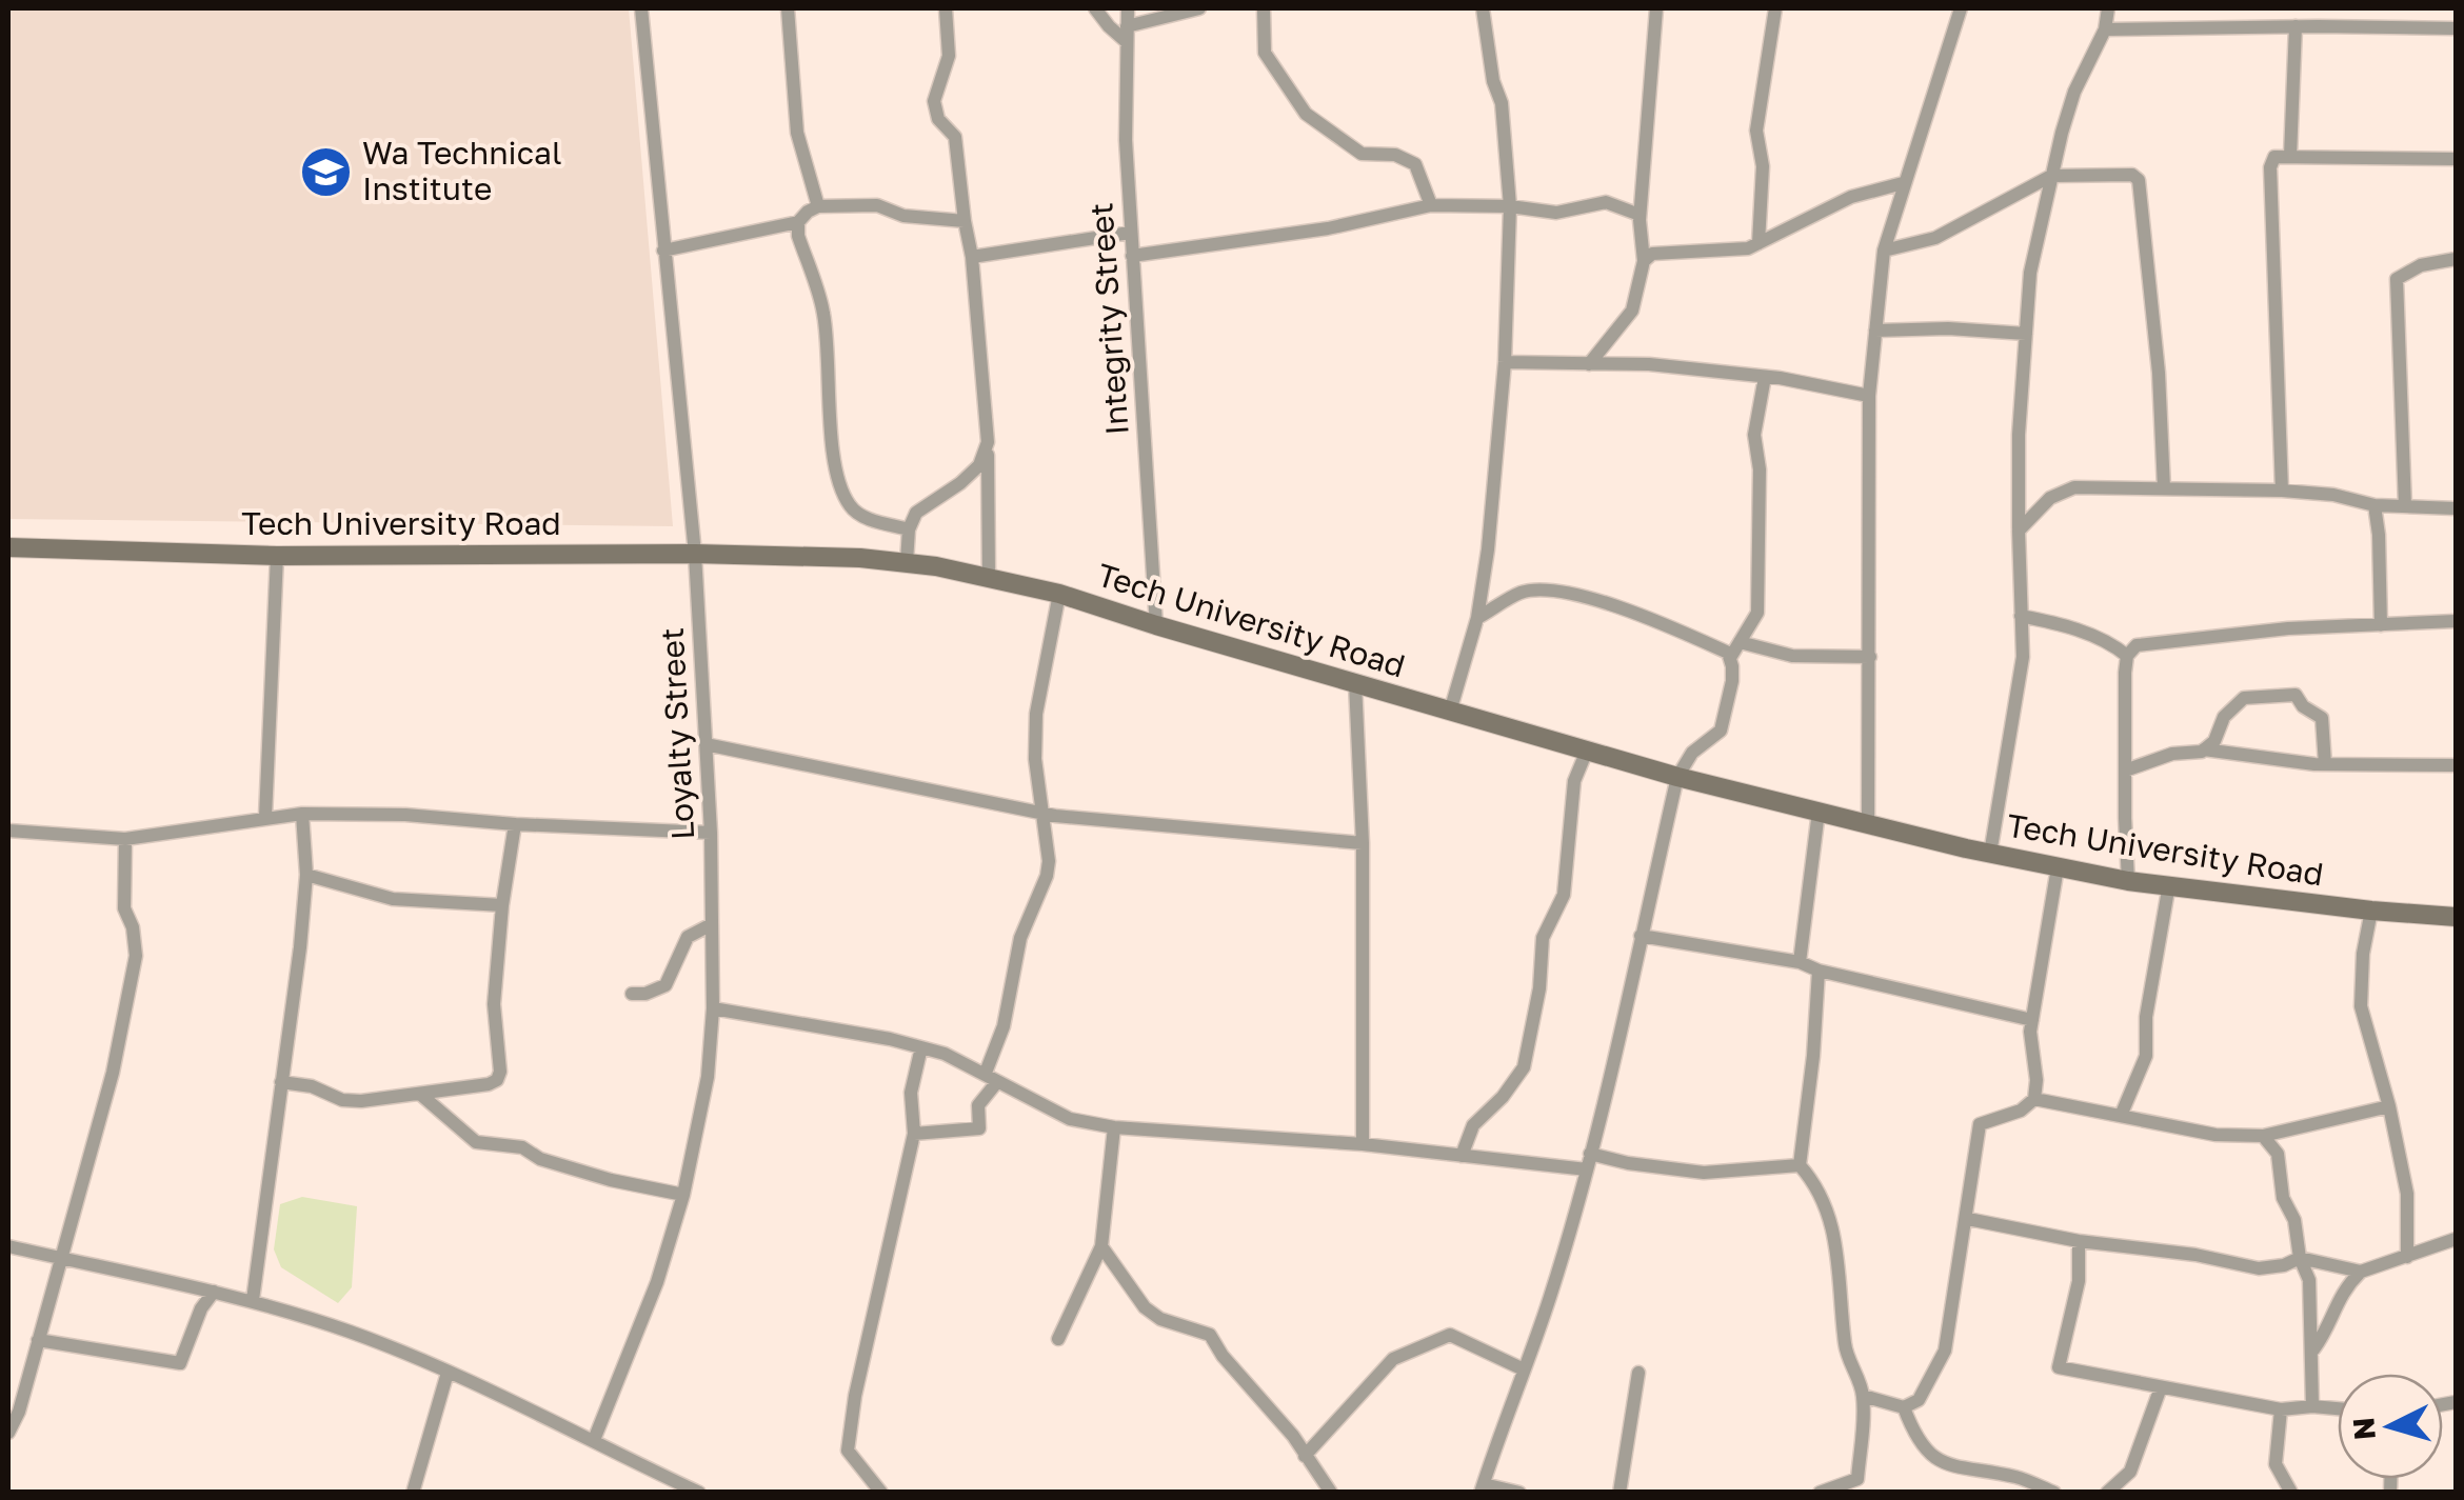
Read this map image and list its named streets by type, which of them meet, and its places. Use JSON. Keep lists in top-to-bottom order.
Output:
{
  "streets": {
    "street": ["Integrity Street", "Tech University Road", "Loyalty Street"]
  },
  "crossings": [
    ["Integrity Street", "Tech University Road"],
    ["Tech University Road", "Loyalty Street"]
  ],
  "places": {
    "school or university": ["Wa Technical Institute"]
  },
  "north": "left"
}
